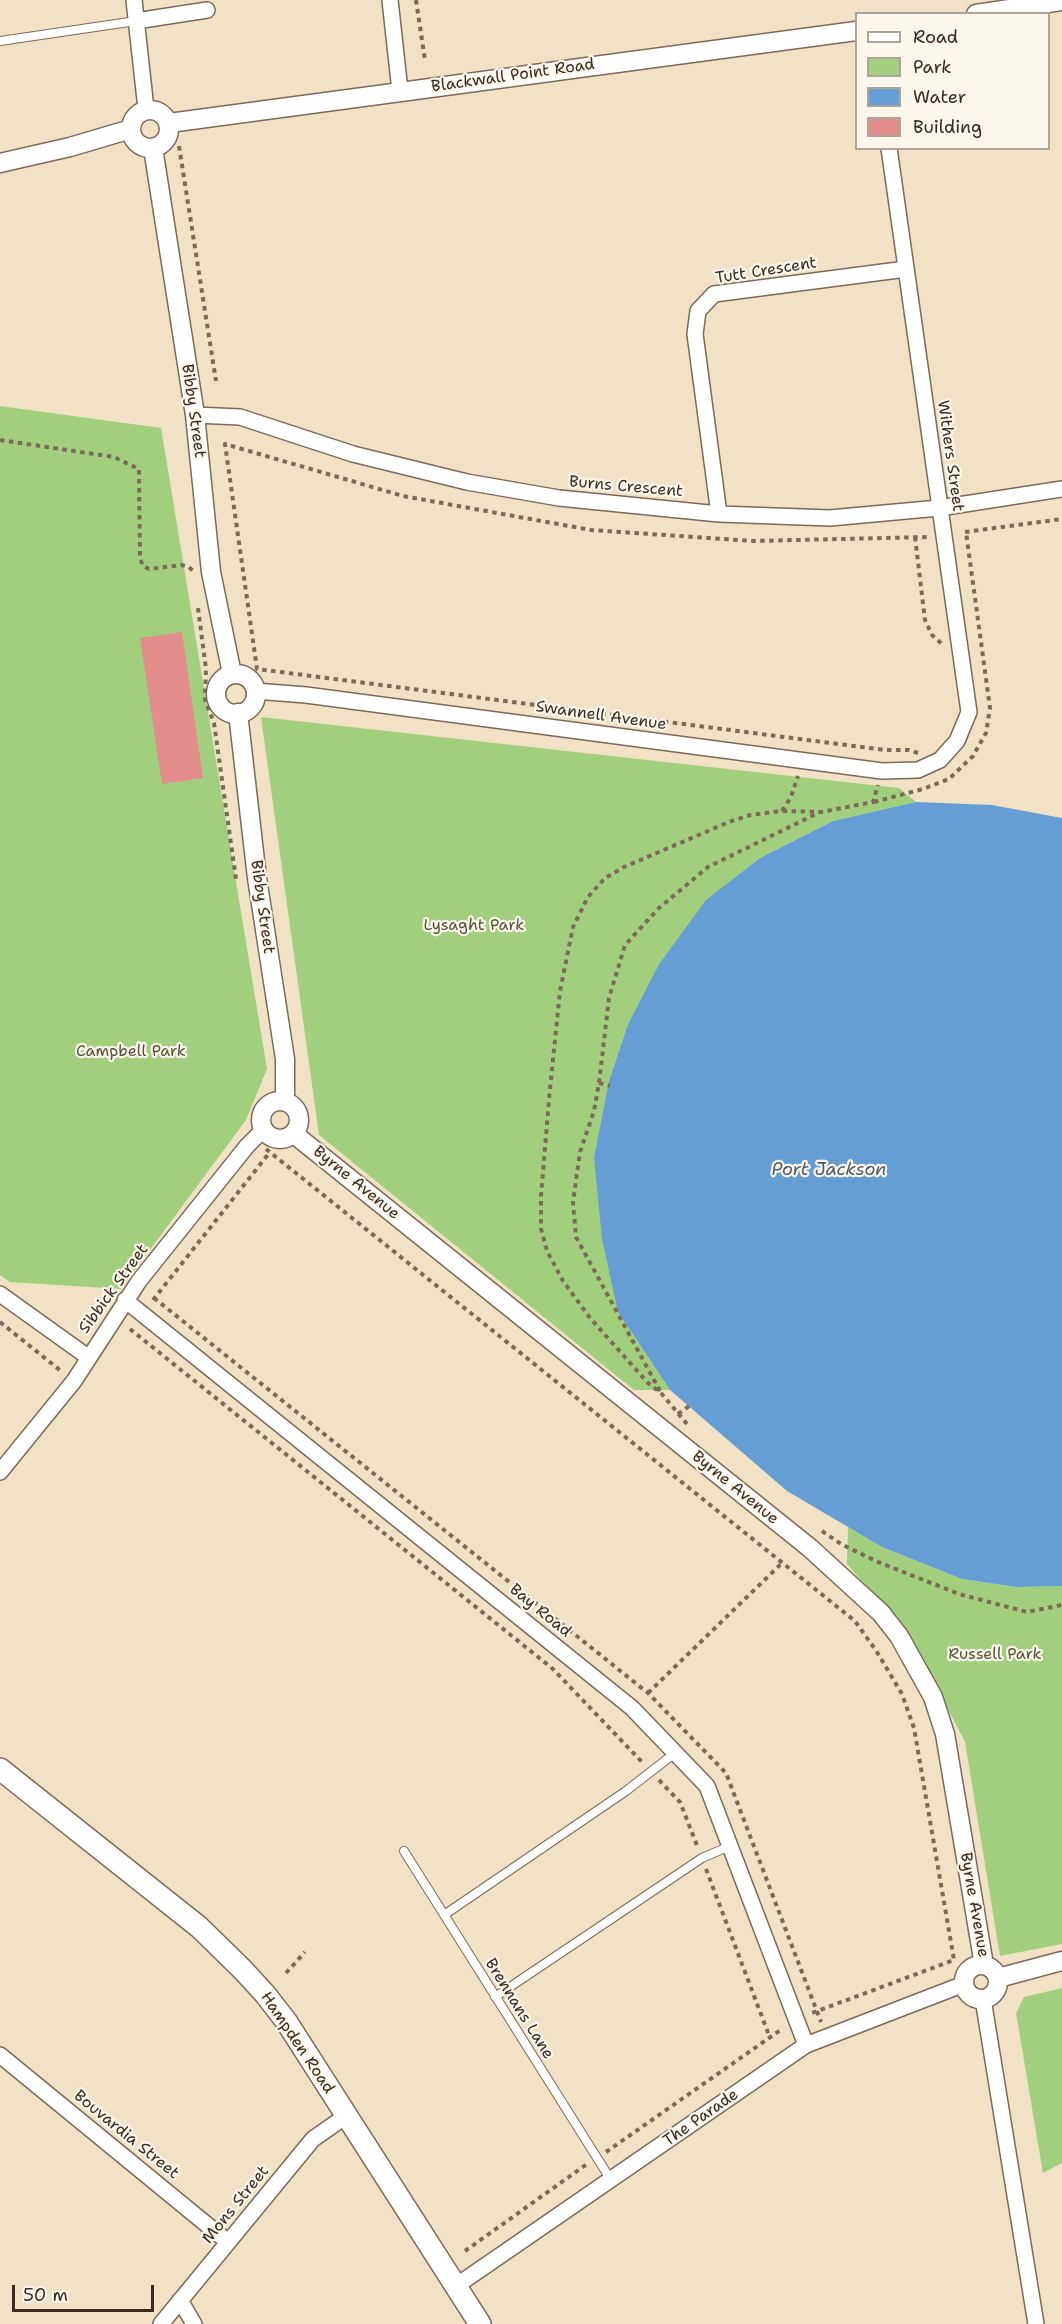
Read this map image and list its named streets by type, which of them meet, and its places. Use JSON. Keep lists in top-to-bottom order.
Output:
{
  "streets": {
    "main road": ["Hampden Road"],
    "street": [
      "Blackwall Point Road",
      "Tutt Crescent",
      "Bibby Street",
      "Withers Street",
      "Burns Crescent",
      "Swannell Avenue",
      "Byrne Avenue",
      "Sibbick Street",
      "Bay Road",
      "The Parade",
      "Bouvardia Street",
      "Mons Street"
    ],
    "lane": ["Brennans Lane"]
  },
  "crossings": [
    ["Blackwall Point Road", "Bibby Street"],
    ["Tutt Crescent", "Withers Street"],
    ["Tutt Crescent", "Burns Crescent"],
    ["Bibby Street", "Burns Crescent"],
    ["Bibby Street", "Swannell Avenue"],
    ["Bibby Street", "Byrne Avenue"],
    ["Bibby Street", "Sibbick Street"],
    ["Withers Street", "Burns Crescent"],
    ["Withers Street", "Swannell Avenue"],
    ["Byrne Avenue", "Sibbick Street"],
    ["Byrne Avenue", "The Parade"],
    ["Sibbick Street", "Bay Road"],
    ["Bay Road", "The Parade"],
    ["Brennans Lane", "The Parade"],
    ["Hampden Road", "The Parade"],
    ["Hampden Road", "Mons Street"],
    ["Bouvardia Street", "Mons Street"]
  ],
  "water": ["Port Jackson"],
  "parks": ["Lysaght Park", "Campbell Park", "Russell Park"],
  "legend": [
    "Road",
    "Park",
    "Water",
    "Building"
  ],
  "scale_bar": "50 m"
}
